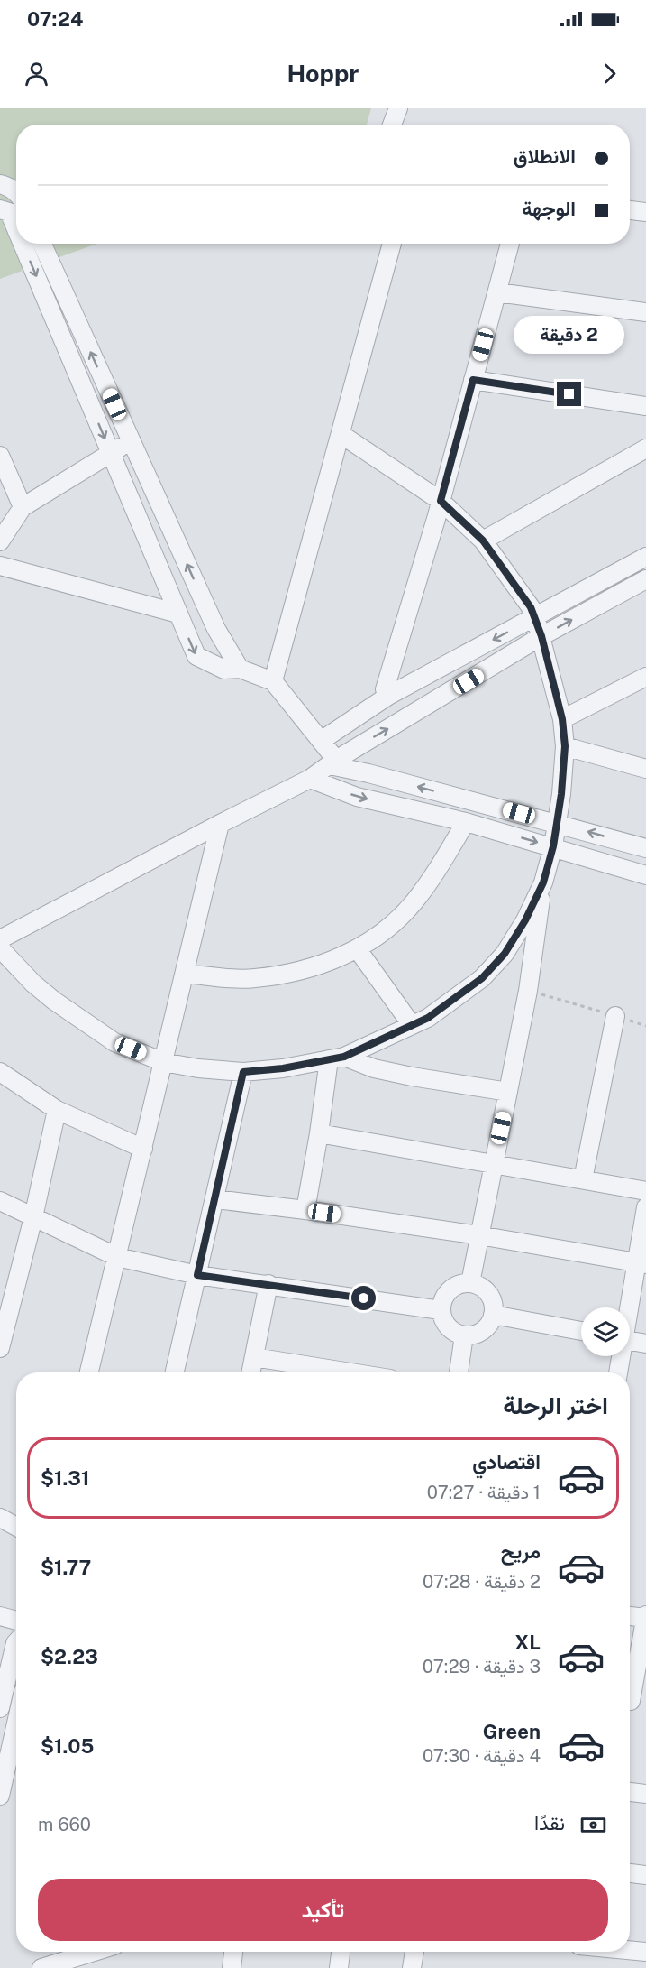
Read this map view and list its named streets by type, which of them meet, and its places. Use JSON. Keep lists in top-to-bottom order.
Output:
{
  "page": {
    "status": "07:24",
    "header": "Hoppr",
    "banner": ["الانطلاق", "الوجهة"],
    "bubble": "2 دقيقة",
    "heading": "اختر الرحلة",
    "list": [
      {
        "name": "اقتصادي",
        "note": "1 دقيقة · 07:27",
        "value": "$1.31"
      },
      {
        "name": "مريح",
        "note": "2 دقيقة · 07:28",
        "value": "$1.77"
      },
      {
        "name": "XL",
        "note": "3 دقيقة · 07:29",
        "value": "$2.23"
      },
      {
        "name": "Green",
        "note": "4 دقيقة · 07:30",
        "value": "$1.05"
      }
    ],
    "pay": ["نقدًا", "660 m"],
    "buttons": "تأكيد"
  }
}
